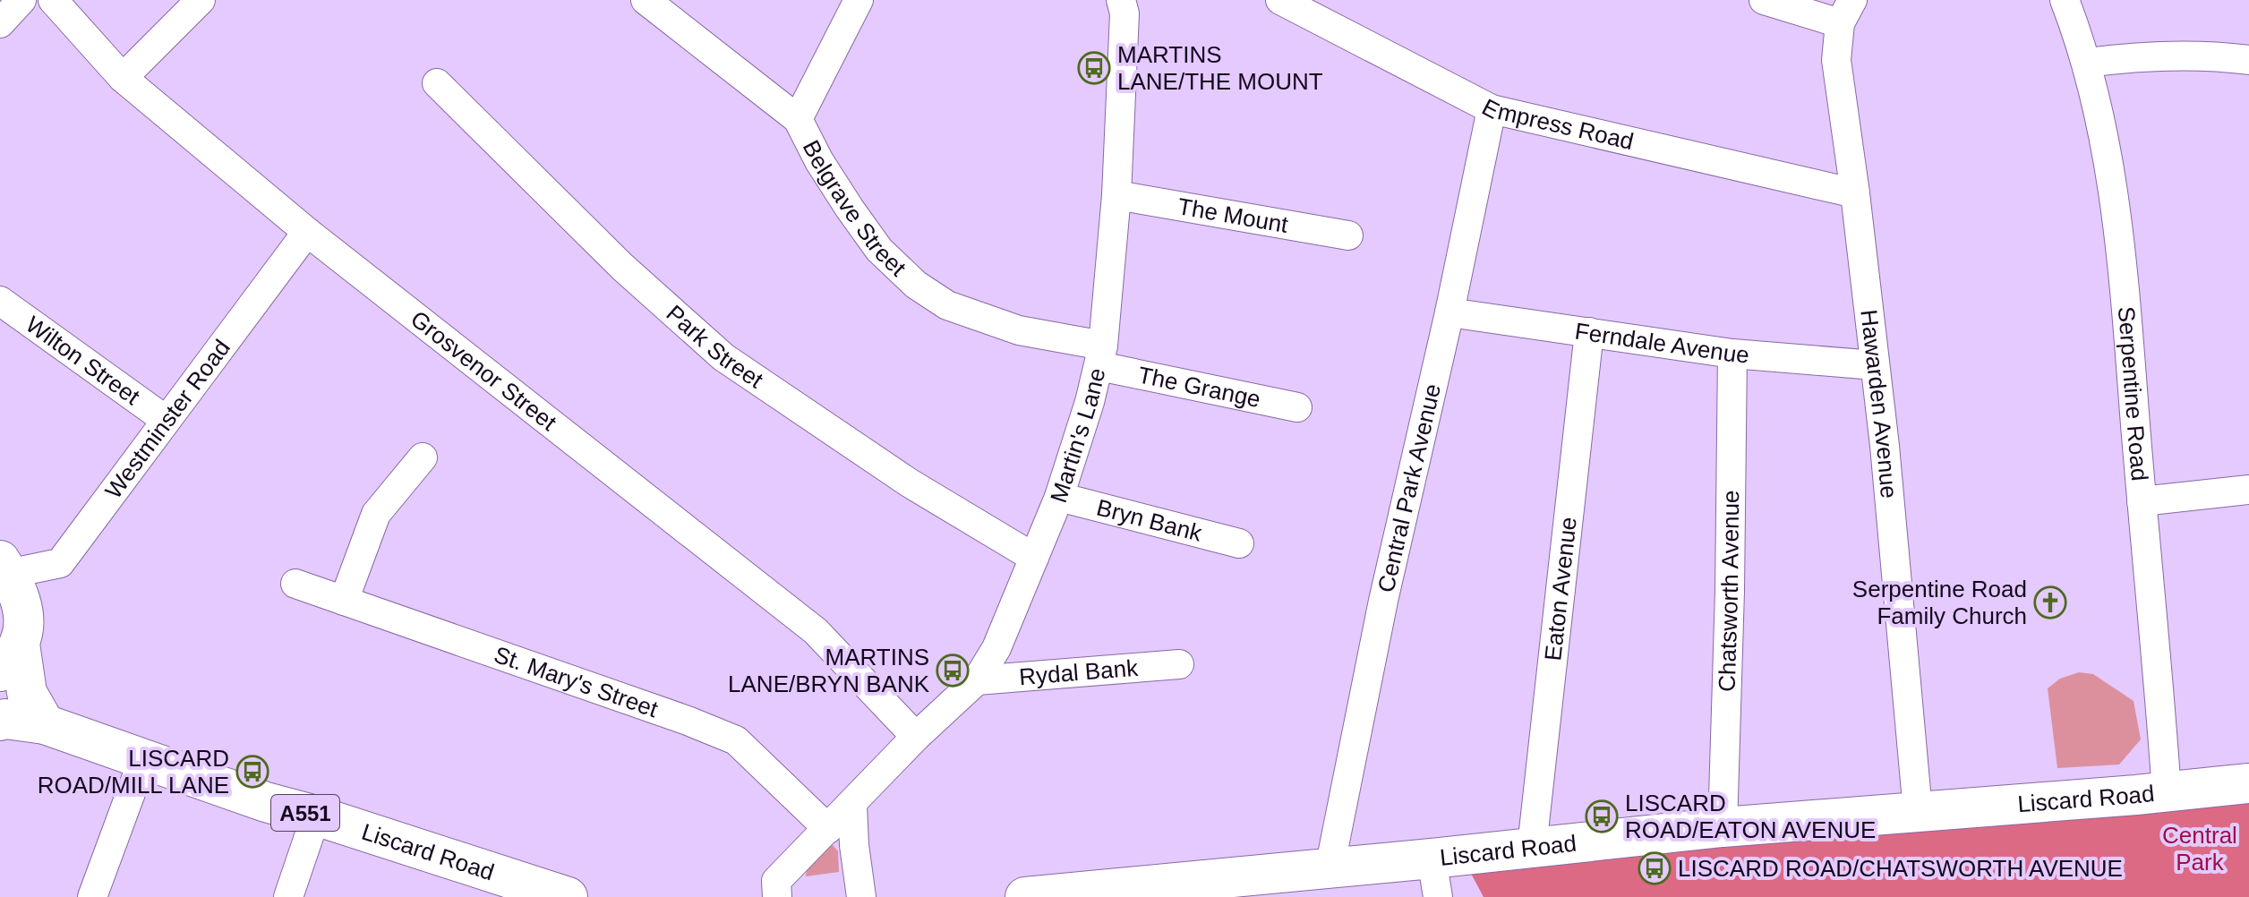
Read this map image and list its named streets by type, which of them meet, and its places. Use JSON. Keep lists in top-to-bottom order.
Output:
{
  "streets": {
    "main road": ["Liscard Road", "A551"],
    "street": [
      "Empress Road",
      "Belgrave Street",
      "The Mount",
      "Ferndale Avenue",
      "Park Street",
      "Wilton Street",
      "Grosvenor Street",
      "The Grange",
      "Serpentine Road",
      "Hawarden Avenue",
      "Westminster Road",
      "Martin's Lane",
      "Central Park Avenue",
      "Bryn Bank",
      "Eaton Avenue",
      "Chatsworth Avenue",
      "Rydal Bank",
      "St. Mary's Street"
    ]
  },
  "crossings": [
    ["Empress Road", "Hawarden Avenue"],
    ["Empress Road", "Central Park Avenue"],
    ["Belgrave Street", "The Grange"],
    ["Belgrave Street", "Martin's Lane"],
    ["The Mount", "Martin's Lane"],
    ["Ferndale Avenue", "Hawarden Avenue"],
    ["Ferndale Avenue", "Central Park Avenue"],
    ["Ferndale Avenue", "Eaton Avenue"],
    ["Ferndale Avenue", "Chatsworth Avenue"],
    ["Park Street", "Martin's Lane"],
    ["Wilton Street", "Westminster Road"],
    ["Grosvenor Street", "Westminster Road"],
    ["Grosvenor Street", "Martin's Lane"],
    ["The Grange", "Martin's Lane"],
    ["Serpentine Road", "Liscard Road"],
    ["Hawarden Avenue", "Liscard Road"],
    ["Martin's Lane", "Bryn Bank"],
    ["Martin's Lane", "Rydal Bank"],
    ["Martin's Lane", "St. Mary's Street"],
    ["Central Park Avenue", "Liscard Road"],
    ["Eaton Avenue", "Liscard Road"],
    ["Chatsworth Avenue", "Liscard Road"]
  ],
  "parks": ["Central Park"],
  "places": {
    "bus stop": [
      "MARTINS LANE/THE MOUNT",
      "MARTINS LANE/BRYN BANK",
      "LISCARD ROAD/MILL LANE",
      "LISCARD ROAD/EATON AVENUE",
      "LISCARD ROAD/CHATSWORTH AVENUE"
    ],
    "church": ["Serpentine Road Family Church"]
  }
}
